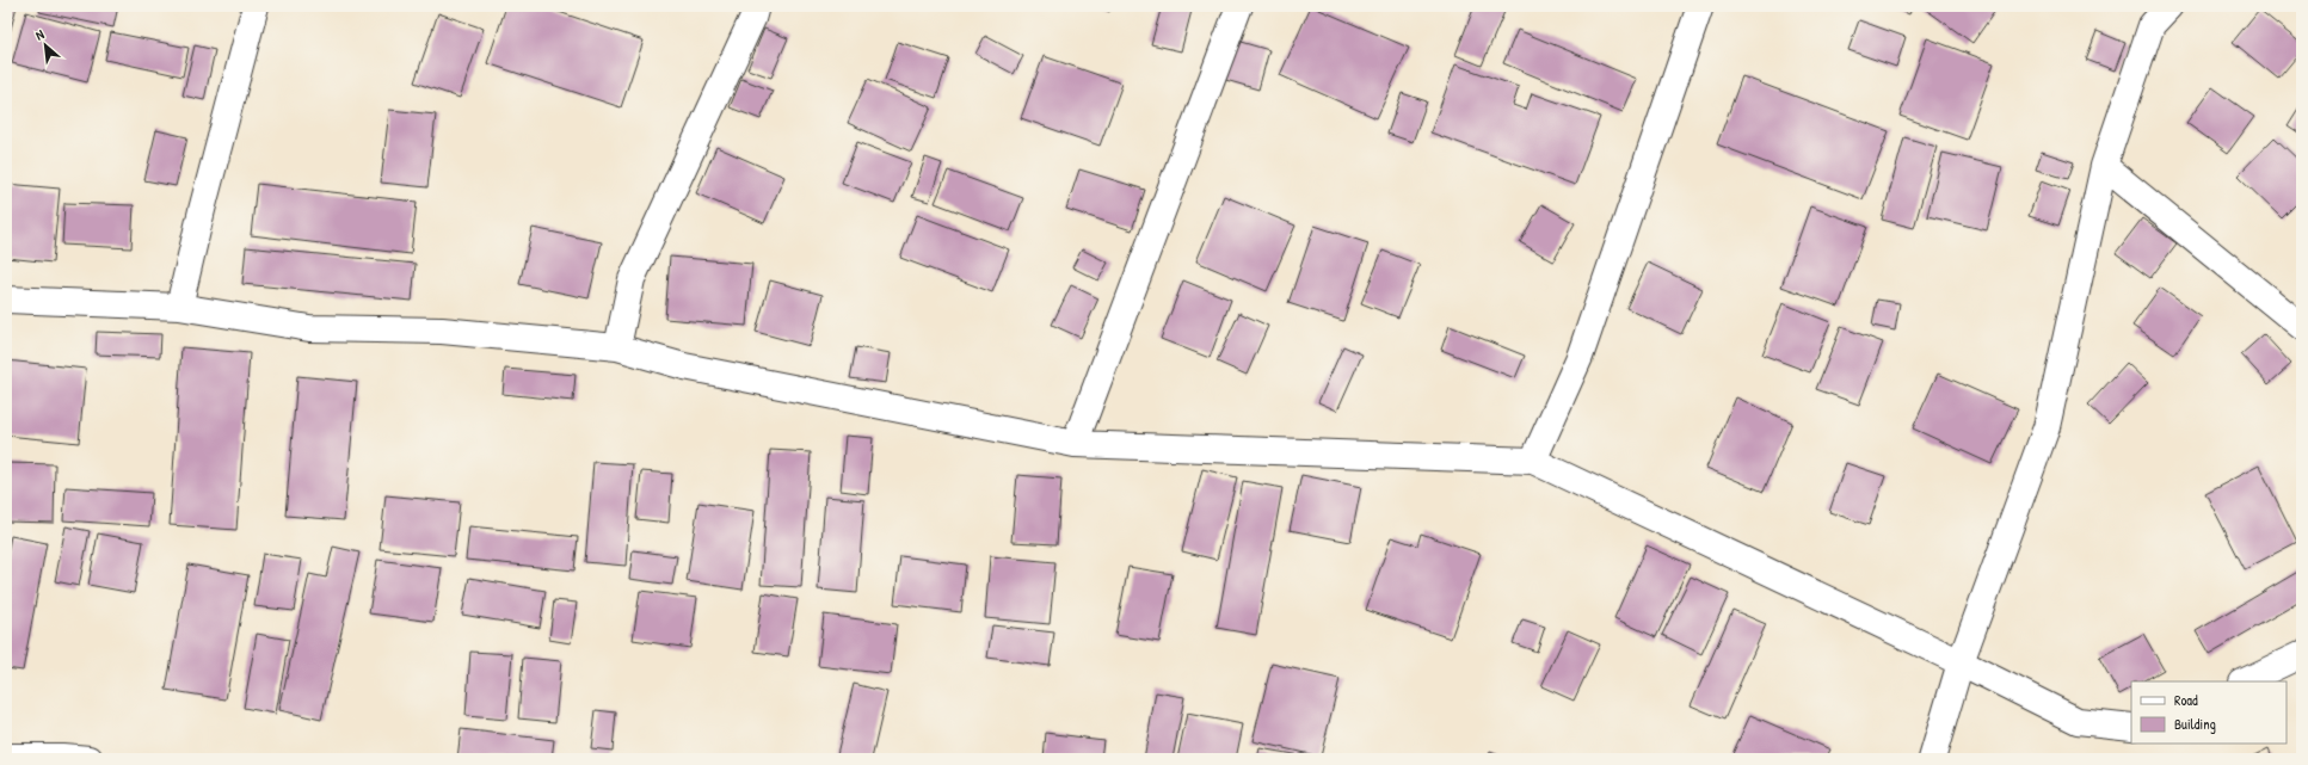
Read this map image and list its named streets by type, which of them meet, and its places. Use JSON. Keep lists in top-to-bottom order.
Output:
{
  "legend": ["Road", "Building"],
  "north": "top left"
}
